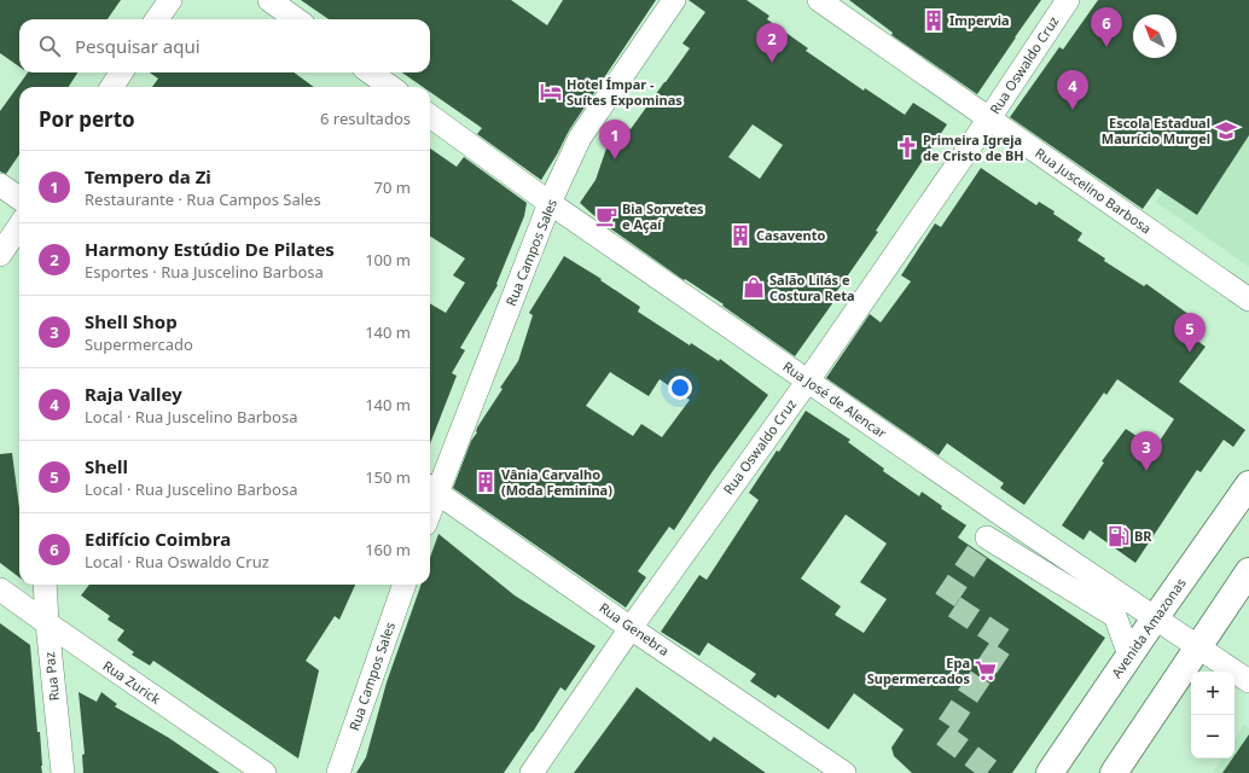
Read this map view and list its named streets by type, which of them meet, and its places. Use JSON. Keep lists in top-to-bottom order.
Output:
{
  "streets": {
    "main road": ["Avenida Amazonas"],
    "street": [
      "Rua Oswaldo Cruz",
      "Rua Juscelino Barbosa",
      "Rua Campos Sales",
      "Rua José de Alencar",
      "Rua Genebra",
      "Rua Paz",
      "Rua Zurick"
    ]
  },
  "crossings": [
    ["Rua Oswaldo Cruz", "Rua Juscelino Barbosa"],
    ["Rua Oswaldo Cruz", "Rua José de Alencar"],
    ["Rua Oswaldo Cruz", "Rua Genebra"],
    ["Rua Campos Sales", "Rua José de Alencar"],
    ["Rua Campos Sales", "Rua Genebra"],
    ["Rua José de Alencar", "Avenida Amazonas"],
    ["Rua Paz", "Rua Zurick"]
  ],
  "places": {
    "building": ["Impervia", "Casavento", "Vânia Carvalho (Moda Feminina)"],
    "hotel": ["Hotel Ímpar - Suítes Expominas"],
    "school or university": ["Escola Estadual Maurício Murgel"],
    "church": ["Primeira Igreja de Cristo de BH"],
    "cafe": ["Bia Sorvetes e Açaí"],
    "shop": ["Salão Lilás e Costura Reta"],
    "fuel station": ["BR"],
    "supermarket": ["Epa Supermercados"]
  },
  "north": "top left",
  "page": {
    "pins": [
      "6",
      "2",
      "4",
      "1",
      "5",
      "3"
    ],
    "search": "Pesquisar aqui",
    "heading": ["Por perto", "6 resultados"],
    "list": [
      {
        "mark": "1",
        "name": "Tempero da Zi",
        "note": "Restaurante · Rua Campos Sales",
        "value": "70 m"
      },
      {
        "mark": "2",
        "name": "Harmony Estúdio De Pilates",
        "note": "Esportes · Rua Juscelino Barbosa",
        "value": "100 m"
      },
      {
        "mark": "3",
        "name": "Shell Shop",
        "note": "Supermercado",
        "value": "140 m"
      },
      {
        "mark": "4",
        "name": "Raja Valley",
        "note": "Local · Rua Juscelino Barbosa",
        "value": "140 m"
      },
      {
        "mark": "5",
        "name": "Shell",
        "note": "Local · Rua Juscelino Barbosa",
        "value": "150 m"
      },
      {
        "mark": "6",
        "name": "Edifício Coimbra",
        "note": "Local · Rua Oswaldo Cruz",
        "value": "160 m"
      }
    ],
    "map_buttons": ["+", "−"]
  }
}
